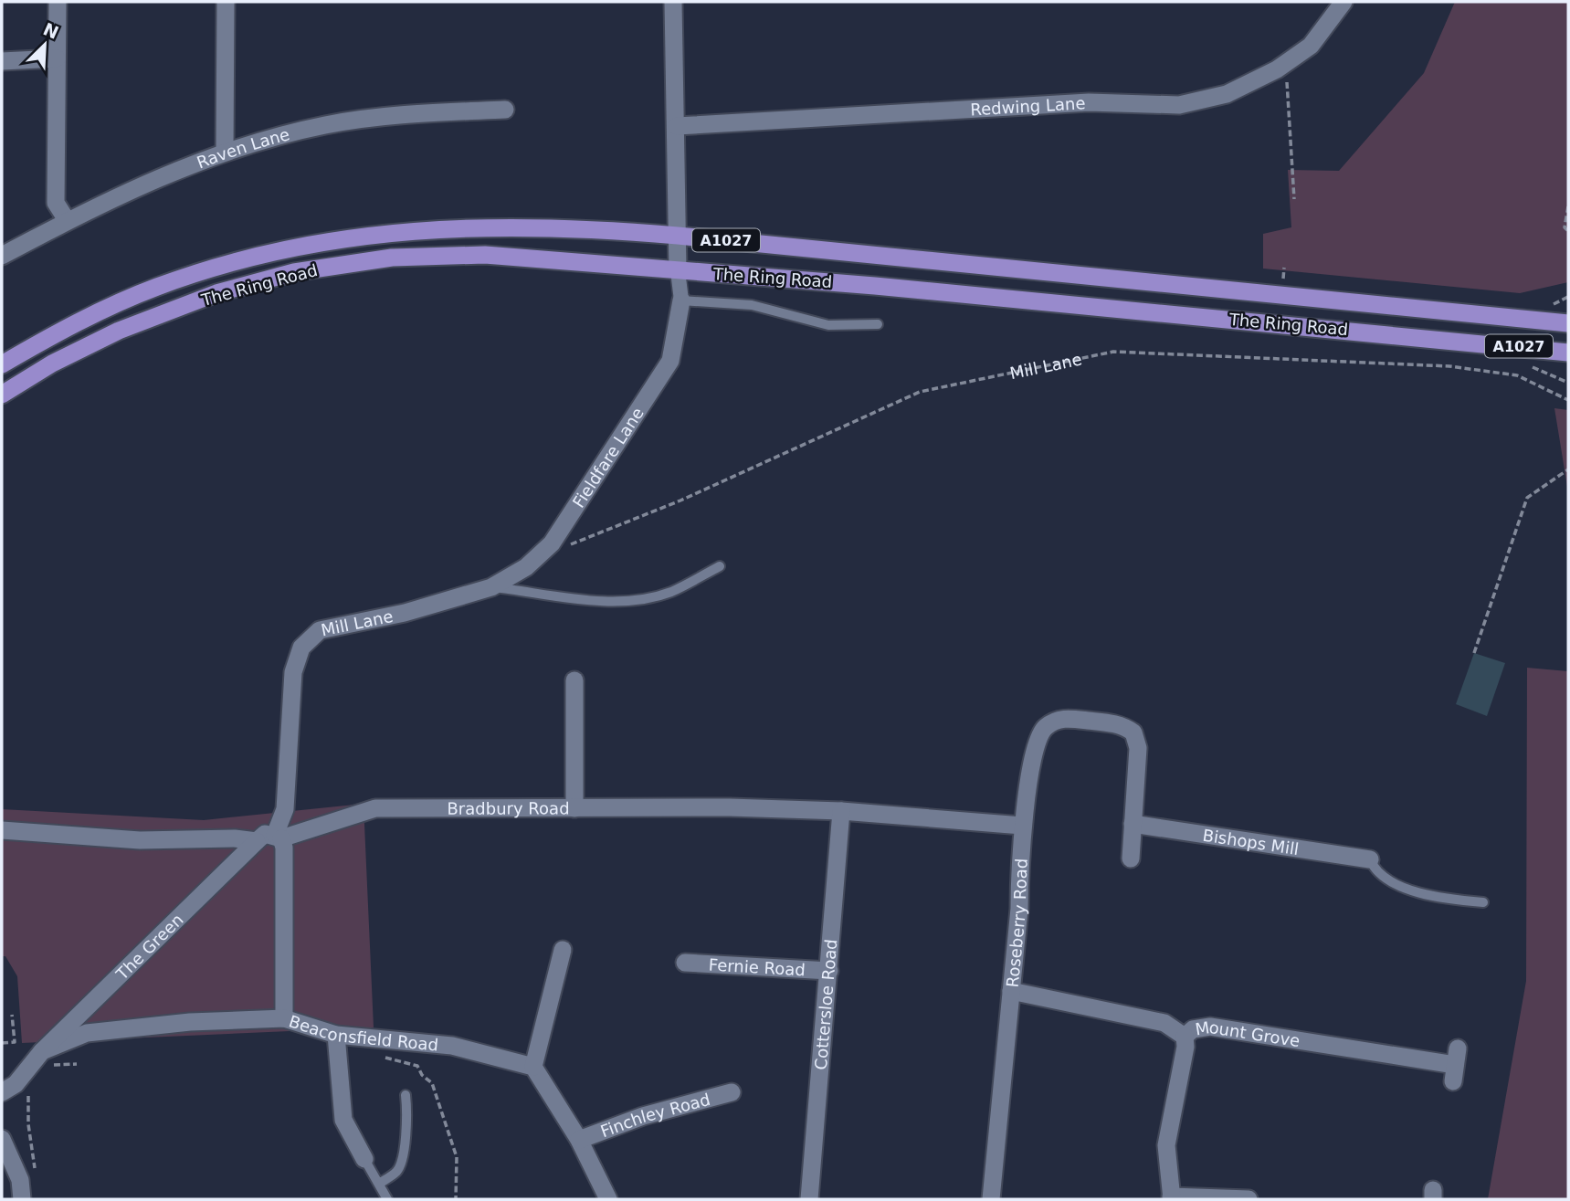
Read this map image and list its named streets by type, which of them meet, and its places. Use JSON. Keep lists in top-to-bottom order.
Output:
{
  "streets": {
    "main road": ["A1027", "The Ring Road"],
    "street": [
      "Redwing Lane",
      "Raven Lane",
      "Mill Lane",
      "Fieldfare Lane",
      "Bradbury Road",
      "Bishops Mill",
      "Roseberry Road",
      "The Green",
      "Fernie Road",
      "Cottersloe Road",
      "Beaconsfield Road",
      "Mount Grove",
      "Finchley Road"
    ]
  },
  "crossings": [
    ["Mill Lane", "Fieldfare Lane"],
    ["Mill Lane", "Bradbury Road"],
    ["Mill Lane", "Beaconsfield Road"],
    ["Bradbury Road", "Roseberry Road"],
    ["Bradbury Road", "The Green"],
    ["Bradbury Road", "Cottersloe Road"],
    ["Bishops Mill", "Roseberry Road"],
    ["Roseberry Road", "Mount Grove"],
    ["The Green", "Beaconsfield Road"],
    ["Fernie Road", "Cottersloe Road"]
  ],
  "north": "top right"
}
